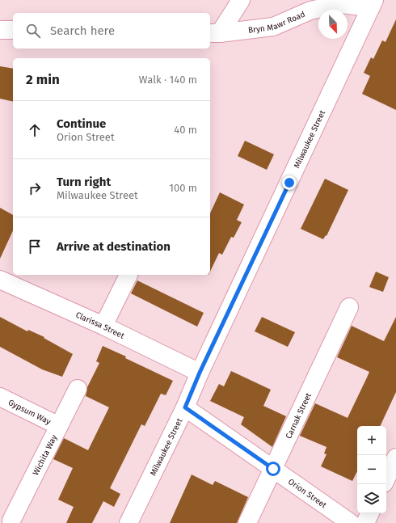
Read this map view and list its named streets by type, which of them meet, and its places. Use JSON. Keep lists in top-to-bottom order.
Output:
{
  "streets": {
    "street": [
      "Bryn Mawr Road",
      "Milwaukee Street",
      "Clarissa Street",
      "Gypsum Way",
      "Carnak Street",
      "Wichita Way",
      "Orion Street"
    ]
  },
  "crossings": [
    ["Bryn Mawr Road", "Milwaukee Street"],
    ["Milwaukee Street", "Clarissa Street"],
    ["Milwaukee Street", "Orion Street"],
    ["Gypsum Way", "Wichita Way"],
    ["Carnak Street", "Orion Street"]
  ],
  "north": "bottom right",
  "page": {
    "search": "Search here",
    "heading": ["2 min", "Walk · 140 m"],
    "list": [
      ["Continue", "Orion Street", "40 m"],
      ["Turn right", "Milwaukee Street", "100 m"],
      "Arrive at destination"
    ],
    "map_buttons": ["+", "−"]
  }
}
